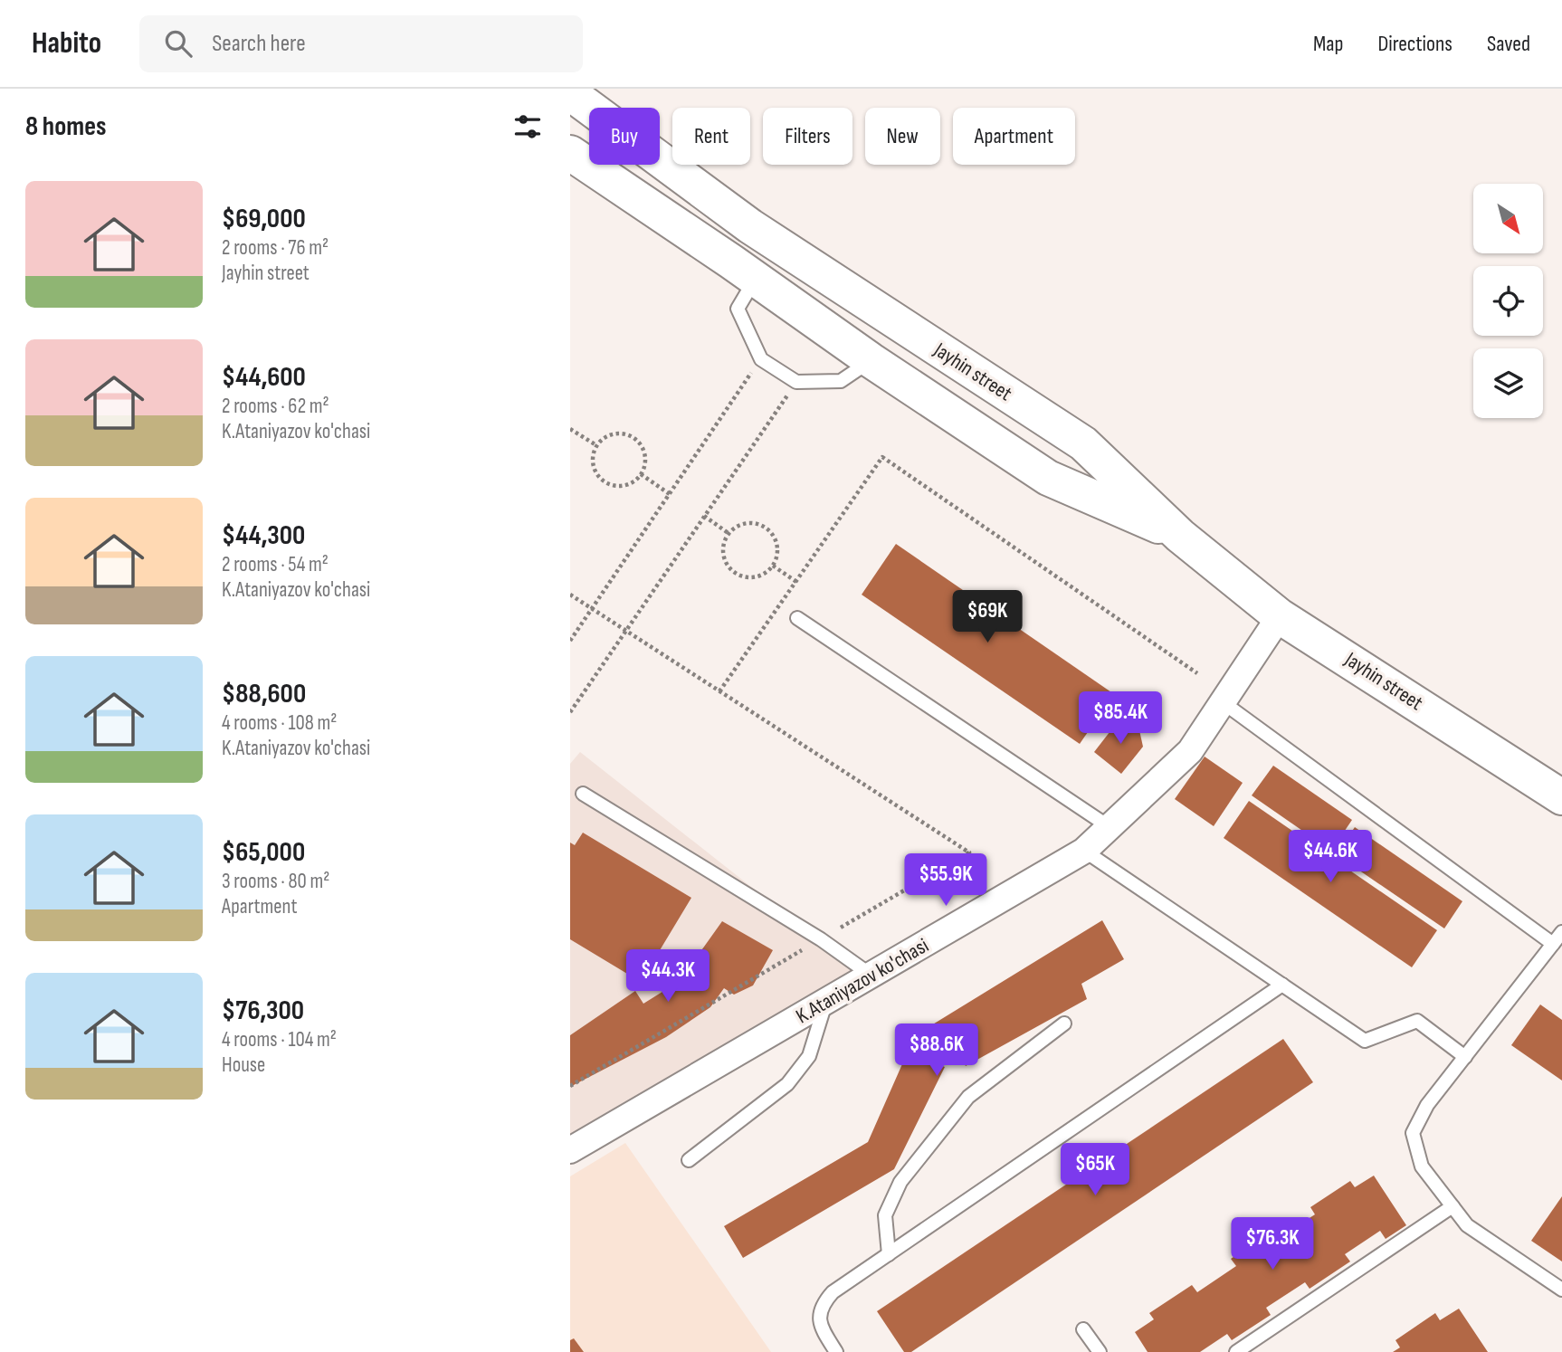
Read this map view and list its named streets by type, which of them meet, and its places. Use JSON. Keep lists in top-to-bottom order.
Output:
{
  "streets": {
    "main road": ["Jayhin street"],
    "street": ["K.Ataniyazov ko'chasi"]
  },
  "crossings": [
    ["Jayhin street", "K.Ataniyazov ko'chasi"]
  ],
  "north": "bottom right",
  "page": {
    "header": "Habito",
    "search": "Search here",
    "nav": ["Map", "Directions", "Saved"],
    "heading": "8 homes",
    "chip": [
      "Buy",
      "Rent",
      "Filters",
      "New",
      "Apartment"
    ],
    "list": [
      {
        "name": "$69,000",
        "note": "2 rooms · 76 m² · Jayhin street"
      },
      {
        "name": "$44,600",
        "note": "2 rooms · 62 m² · K.Ataniyazov ko'chasi"
      },
      {
        "name": "$44,300",
        "note": "2 rooms · 54 m² · K.Ataniyazov ko'chasi"
      },
      {
        "name": "$88,600",
        "note": "4 rooms · 108 m² · K.Ataniyazov ko'chasi"
      },
      {
        "name": "$65,000",
        "note": "3 rooms · 80 m² · Apartment"
      },
      {
        "name": "$76,300",
        "note": "4 rooms · 104 m² · House"
      }
    ],
    "price": [
      "$69K",
      "$85.4K",
      "$44.6K",
      "$55.9K",
      "$44.3K",
      "$88.6K",
      "$65K",
      "$76.3K"
    ]
  }
}
